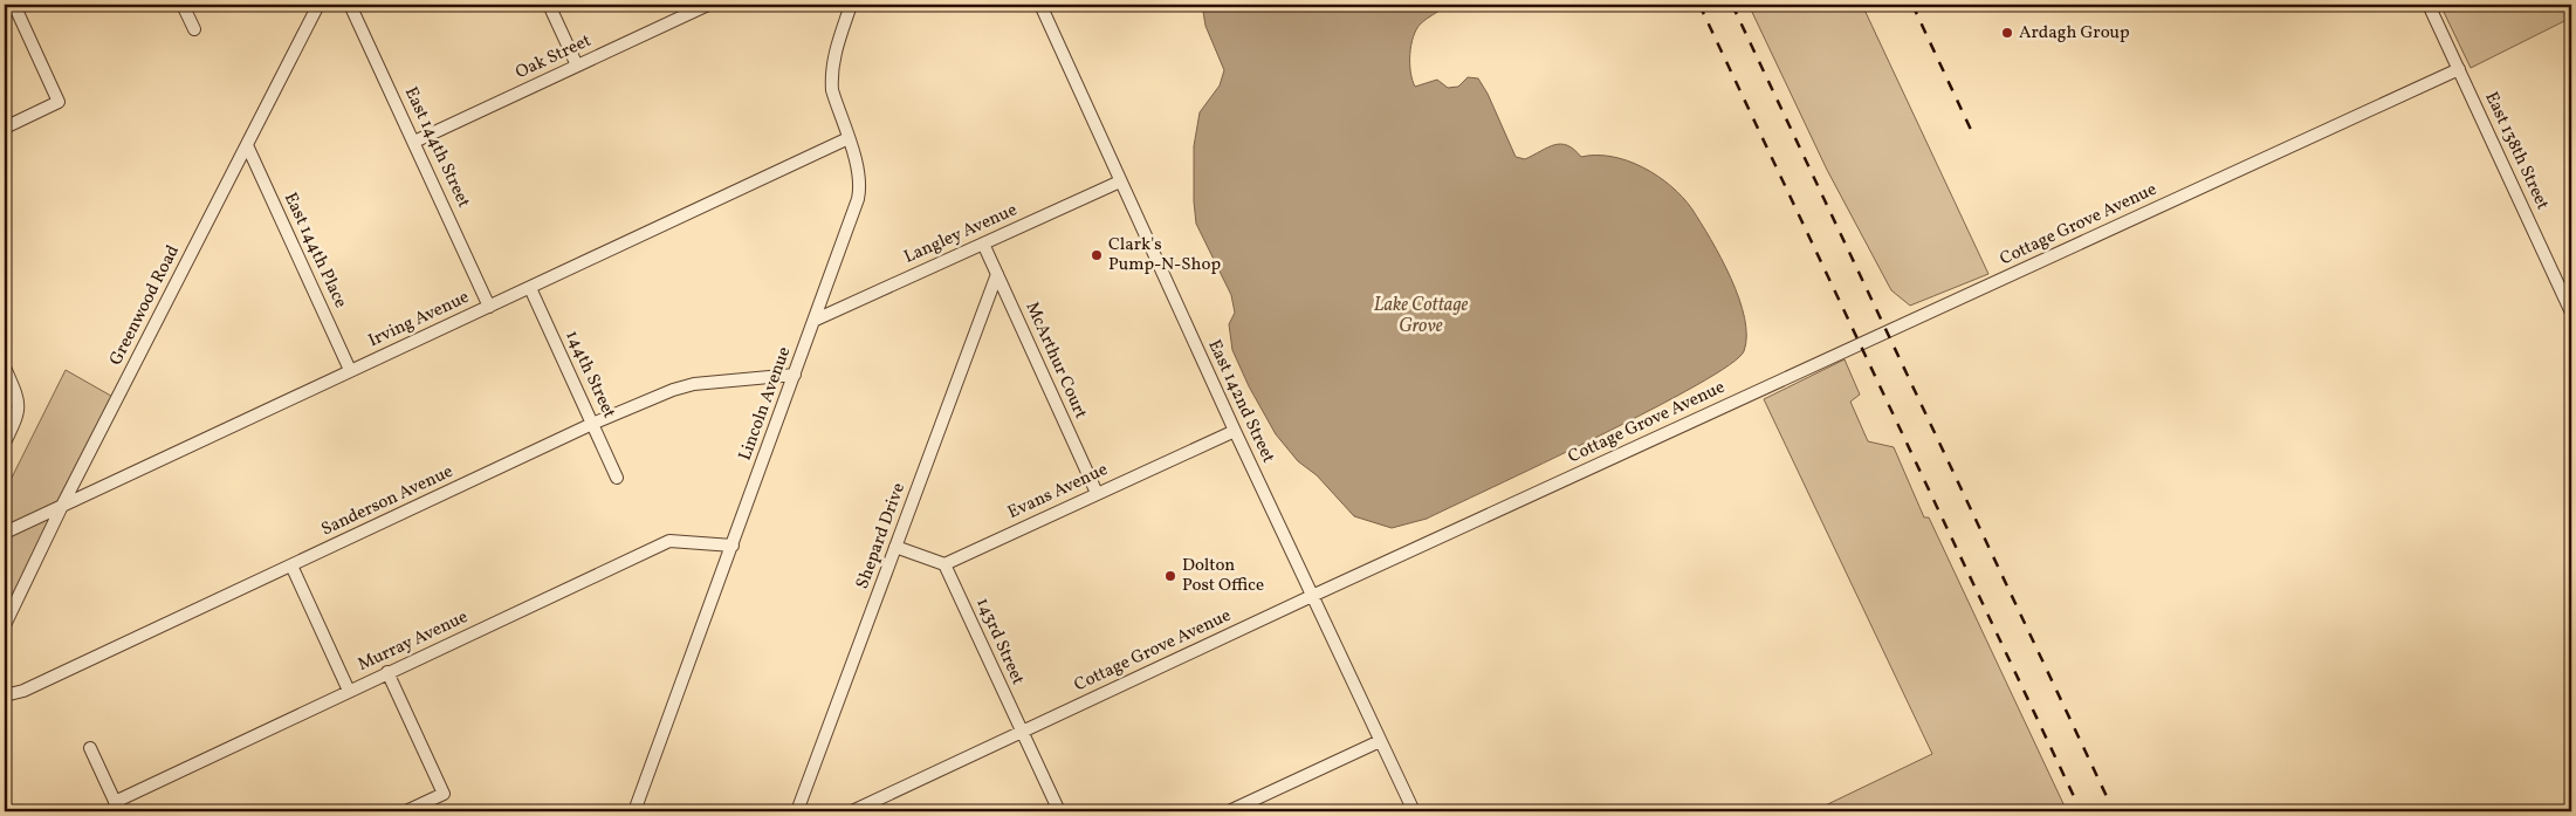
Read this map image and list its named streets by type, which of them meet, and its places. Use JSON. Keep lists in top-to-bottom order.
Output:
{
  "streets": {
    "street": [
      "Oak Street",
      "East 144th Street",
      "East 138th Street",
      "Cottage Grove Avenue",
      "Langley Avenue",
      "East 144th Place",
      "Greenwood Road",
      "Irving Avenue",
      "McArthur Court",
      "144th Street",
      "East 142nd Street",
      "Lincoln Avenue",
      "Evans Avenue",
      "Sanderson Avenue",
      "Shepard Drive",
      "Murray Avenue",
      "143rd Street"
    ]
  },
  "crossings": [
    ["Oak Street", "East 144th Street"],
    ["East 144th Street", "Irving Avenue"],
    ["East 138th Street", "Cottage Grove Avenue"],
    ["Cottage Grove Avenue", "East 142nd Street"],
    ["Cottage Grove Avenue", "143rd Street"],
    ["Langley Avenue", "McArthur Court"],
    ["Langley Avenue", "East 142nd Street"],
    ["Langley Avenue", "Lincoln Avenue"],
    ["East 144th Place", "Greenwood Road"],
    ["East 144th Place", "Irving Avenue"],
    ["Greenwood Road", "Irving Avenue"],
    ["Irving Avenue", "144th Street"],
    ["Irving Avenue", "Lincoln Avenue"],
    ["McArthur Court", "Evans Avenue"],
    ["McArthur Court", "Shepard Drive"],
    ["144th Street", "Sanderson Avenue"],
    ["East 142nd Street", "Evans Avenue"],
    ["Lincoln Avenue", "Sanderson Avenue"],
    ["Lincoln Avenue", "Murray Avenue"],
    ["Evans Avenue", "143rd Street"]
  ],
  "water": ["Lake Cottage Grove"],
  "places": ["Ardagh Group", "Clark's Pump-N-Shop", "Dolton Post Office"]
}
